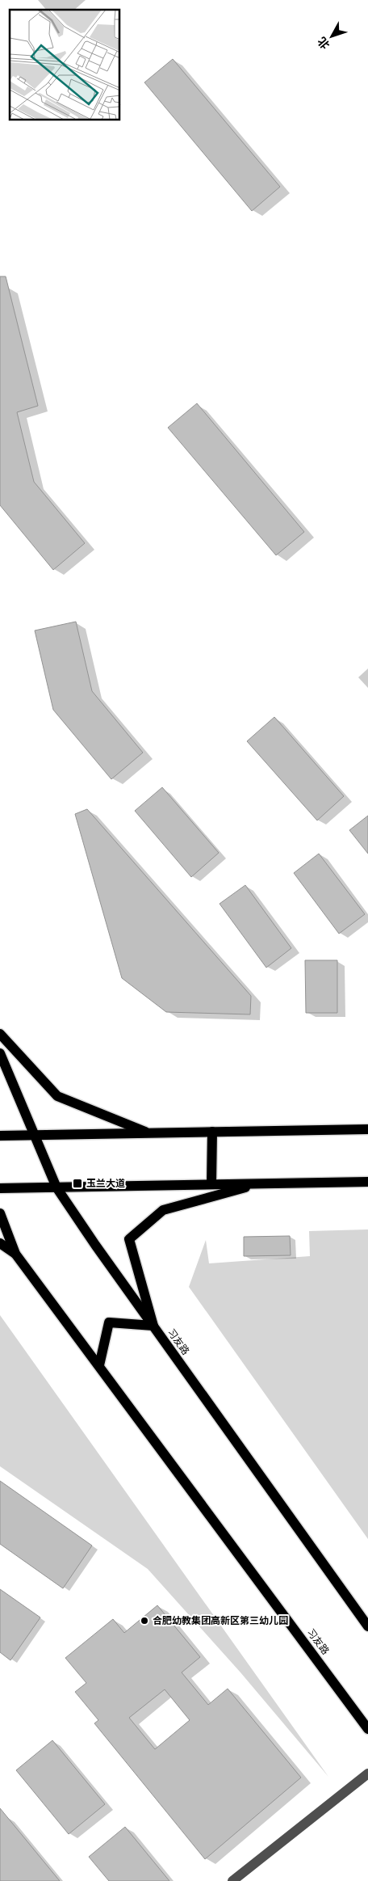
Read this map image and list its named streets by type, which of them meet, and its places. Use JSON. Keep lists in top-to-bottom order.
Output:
{
  "streets": {
    "main road": ["习友路"]
  },
  "places": {
    "transit": ["玉兰大道"],
    "other": ["合肥幼教集团高新区第三幼儿园"]
  },
  "north": "bottom left"
}
